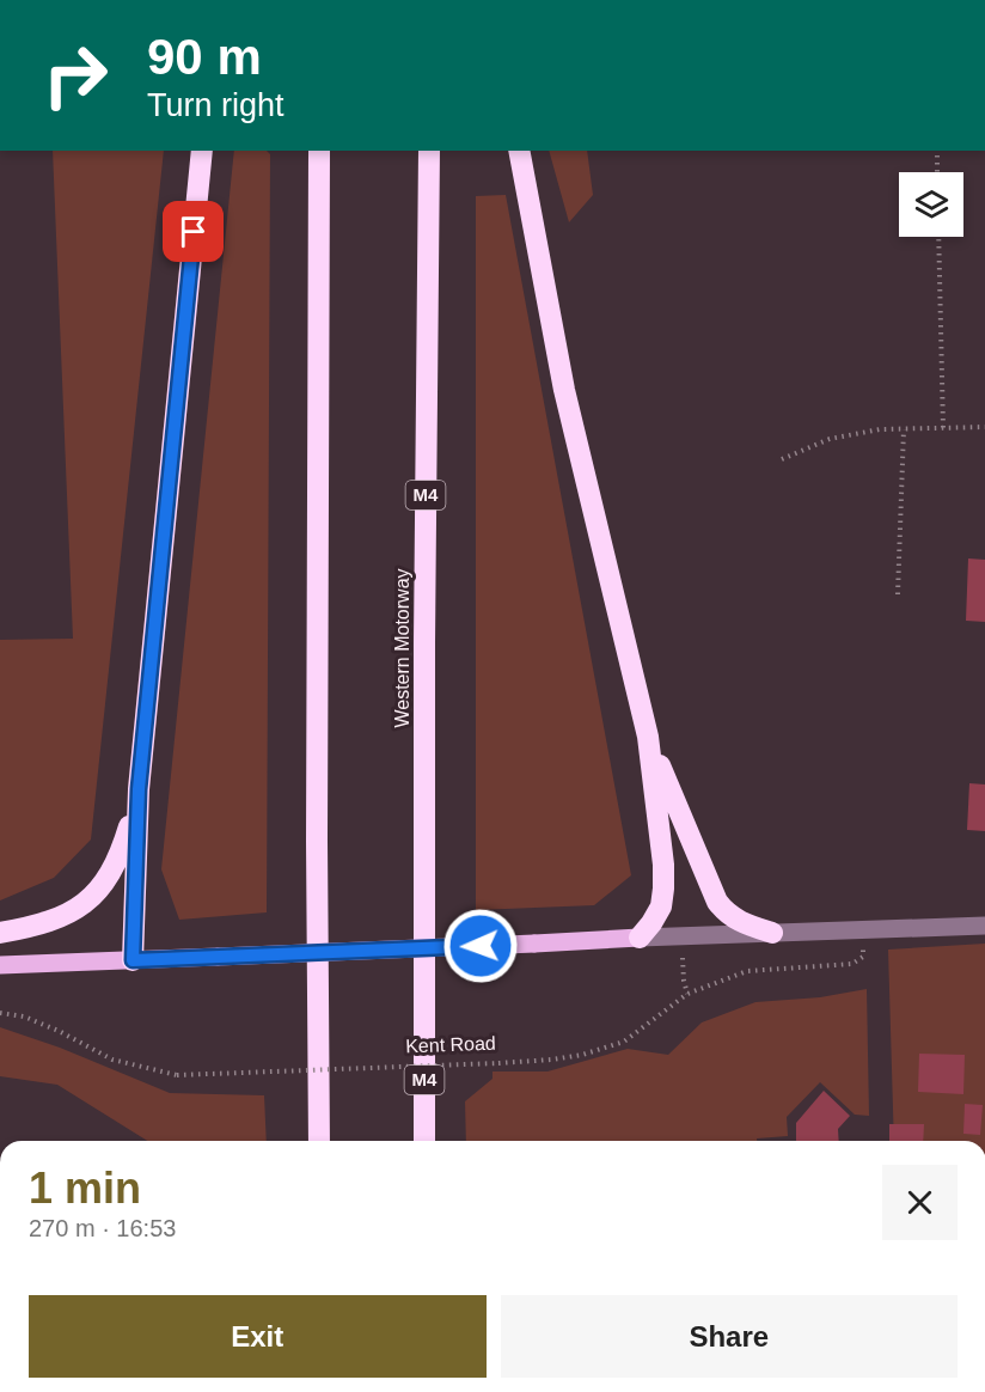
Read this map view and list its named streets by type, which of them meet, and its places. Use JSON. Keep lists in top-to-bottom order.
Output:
{
  "streets": {
    "highway": ["M4", "Western Motorway"],
    "path": ["Kent Road"]
  },
  "page": {
    "turn": ["90 m", "Turn right"],
    "heading": ["1 min", "270 m · 16:53"],
    "buttons": ["Exit", "Share"]
  }
}
